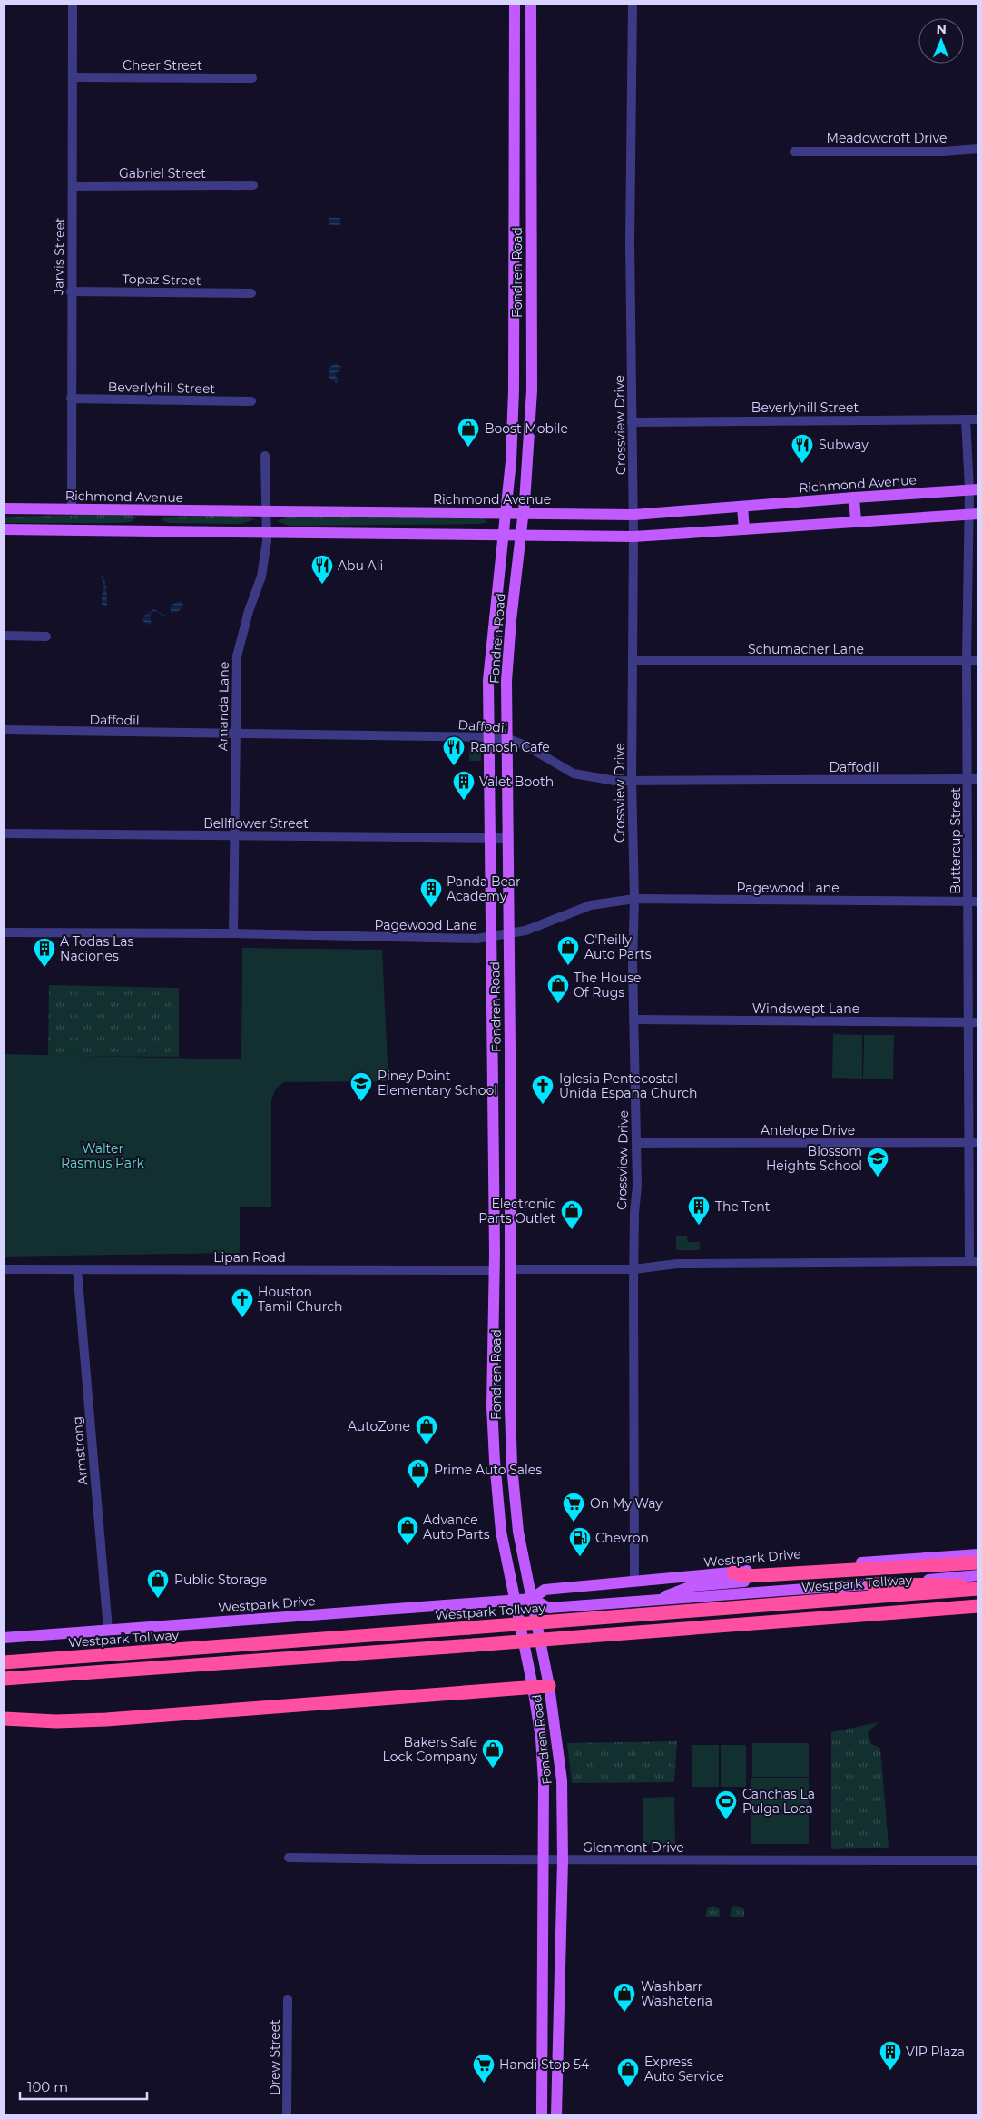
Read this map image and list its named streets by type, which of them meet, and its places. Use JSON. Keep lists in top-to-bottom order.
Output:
{
  "streets": {
    "highway": ["Westpark Tollway"],
    "main road": ["Fondren Road", "Richmond Avenue", "Westpark Drive"],
    "street": [
      "Cheer Street",
      "Meadowcroft Drive",
      "Gabriel Street",
      "Jarvis Street",
      "Topaz Street",
      "Beverlyhill Street",
      "Crossview Drive",
      "Schumacher Lane",
      "Amanda Lane",
      "Daffodil",
      "Bellflower Street",
      "Buttercup Street",
      "Pagewood Lane",
      "Windswept Lane",
      "Antelope Drive",
      "Lipan Road",
      "Armstrong",
      "Glenmont Drive",
      "Drew Street"
    ]
  },
  "crossings": [
    ["Cheer Street", "Jarvis Street"],
    ["Gabriel Street", "Jarvis Street"],
    ["Jarvis Street", "Topaz Street"],
    ["Jarvis Street", "Beverlyhill Street"],
    ["Jarvis Street", "Richmond Avenue"],
    ["Fondren Road", "Richmond Avenue"],
    ["Fondren Road", "Daffodil"],
    ["Fondren Road", "Bellflower Street"],
    ["Fondren Road", "Pagewood Lane"],
    ["Fondren Road", "Lipan Road"],
    ["Fondren Road", "Westpark Drive"],
    ["Fondren Road", "Glenmont Drive"],
    ["Beverlyhill Street", "Crossview Drive"],
    ["Beverlyhill Street", "Buttercup Street"],
    ["Crossview Drive", "Richmond Avenue"],
    ["Crossview Drive", "Schumacher Lane"],
    ["Crossview Drive", "Daffodil"],
    ["Crossview Drive", "Pagewood Lane"],
    ["Crossview Drive", "Windswept Lane"],
    ["Crossview Drive", "Antelope Drive"],
    ["Crossview Drive", "Westpark Drive"],
    ["Richmond Avenue", "Amanda Lane"],
    ["Richmond Avenue", "Buttercup Street"],
    ["Schumacher Lane", "Buttercup Street"],
    ["Amanda Lane", "Daffodil"],
    ["Amanda Lane", "Bellflower Street"],
    ["Amanda Lane", "Pagewood Lane"],
    ["Daffodil", "Buttercup Street"],
    ["Buttercup Street", "Pagewood Lane"],
    ["Buttercup Street", "Windswept Lane"],
    ["Buttercup Street", "Antelope Drive"],
    ["Lipan Road", "Armstrong"],
    ["Armstrong", "Westpark Drive"]
  ],
  "parks": ["Walter Rasmus Park"],
  "places": {
    "shop": [
      "Boost Mobile",
      "O'Reilly Auto Parts",
      "The House Of Rugs",
      "Electronic Parts Outlet",
      "AutoZone",
      "Prime Auto Sales",
      "Advance Auto Parts",
      "Public Storage",
      "Bakers Safe Lock Company",
      "Washbarr Washateria",
      "Express Auto Service"
    ],
    "restaurant": ["Subway", "Abu Ali", "Ranosh Cafe"],
    "building": [
      "Valet Booth",
      "Panda Bear Academy",
      "A Todas Las Naciones",
      "The Tent",
      "VIP Plaza"
    ],
    "school or university": ["Piney Point Elementary School", "Blossom Heights School"],
    "church": ["Iglesia Pentecostal Unida Espana Church", "Houston Tamil Church"],
    "supermarket": ["On My Way", "Handi Stop 54"],
    "fuel station": ["Chevron"],
    "sports": ["Canchas La Pulga Loca"]
  },
  "scale_bar": "100 m",
  "north": "top"
}
